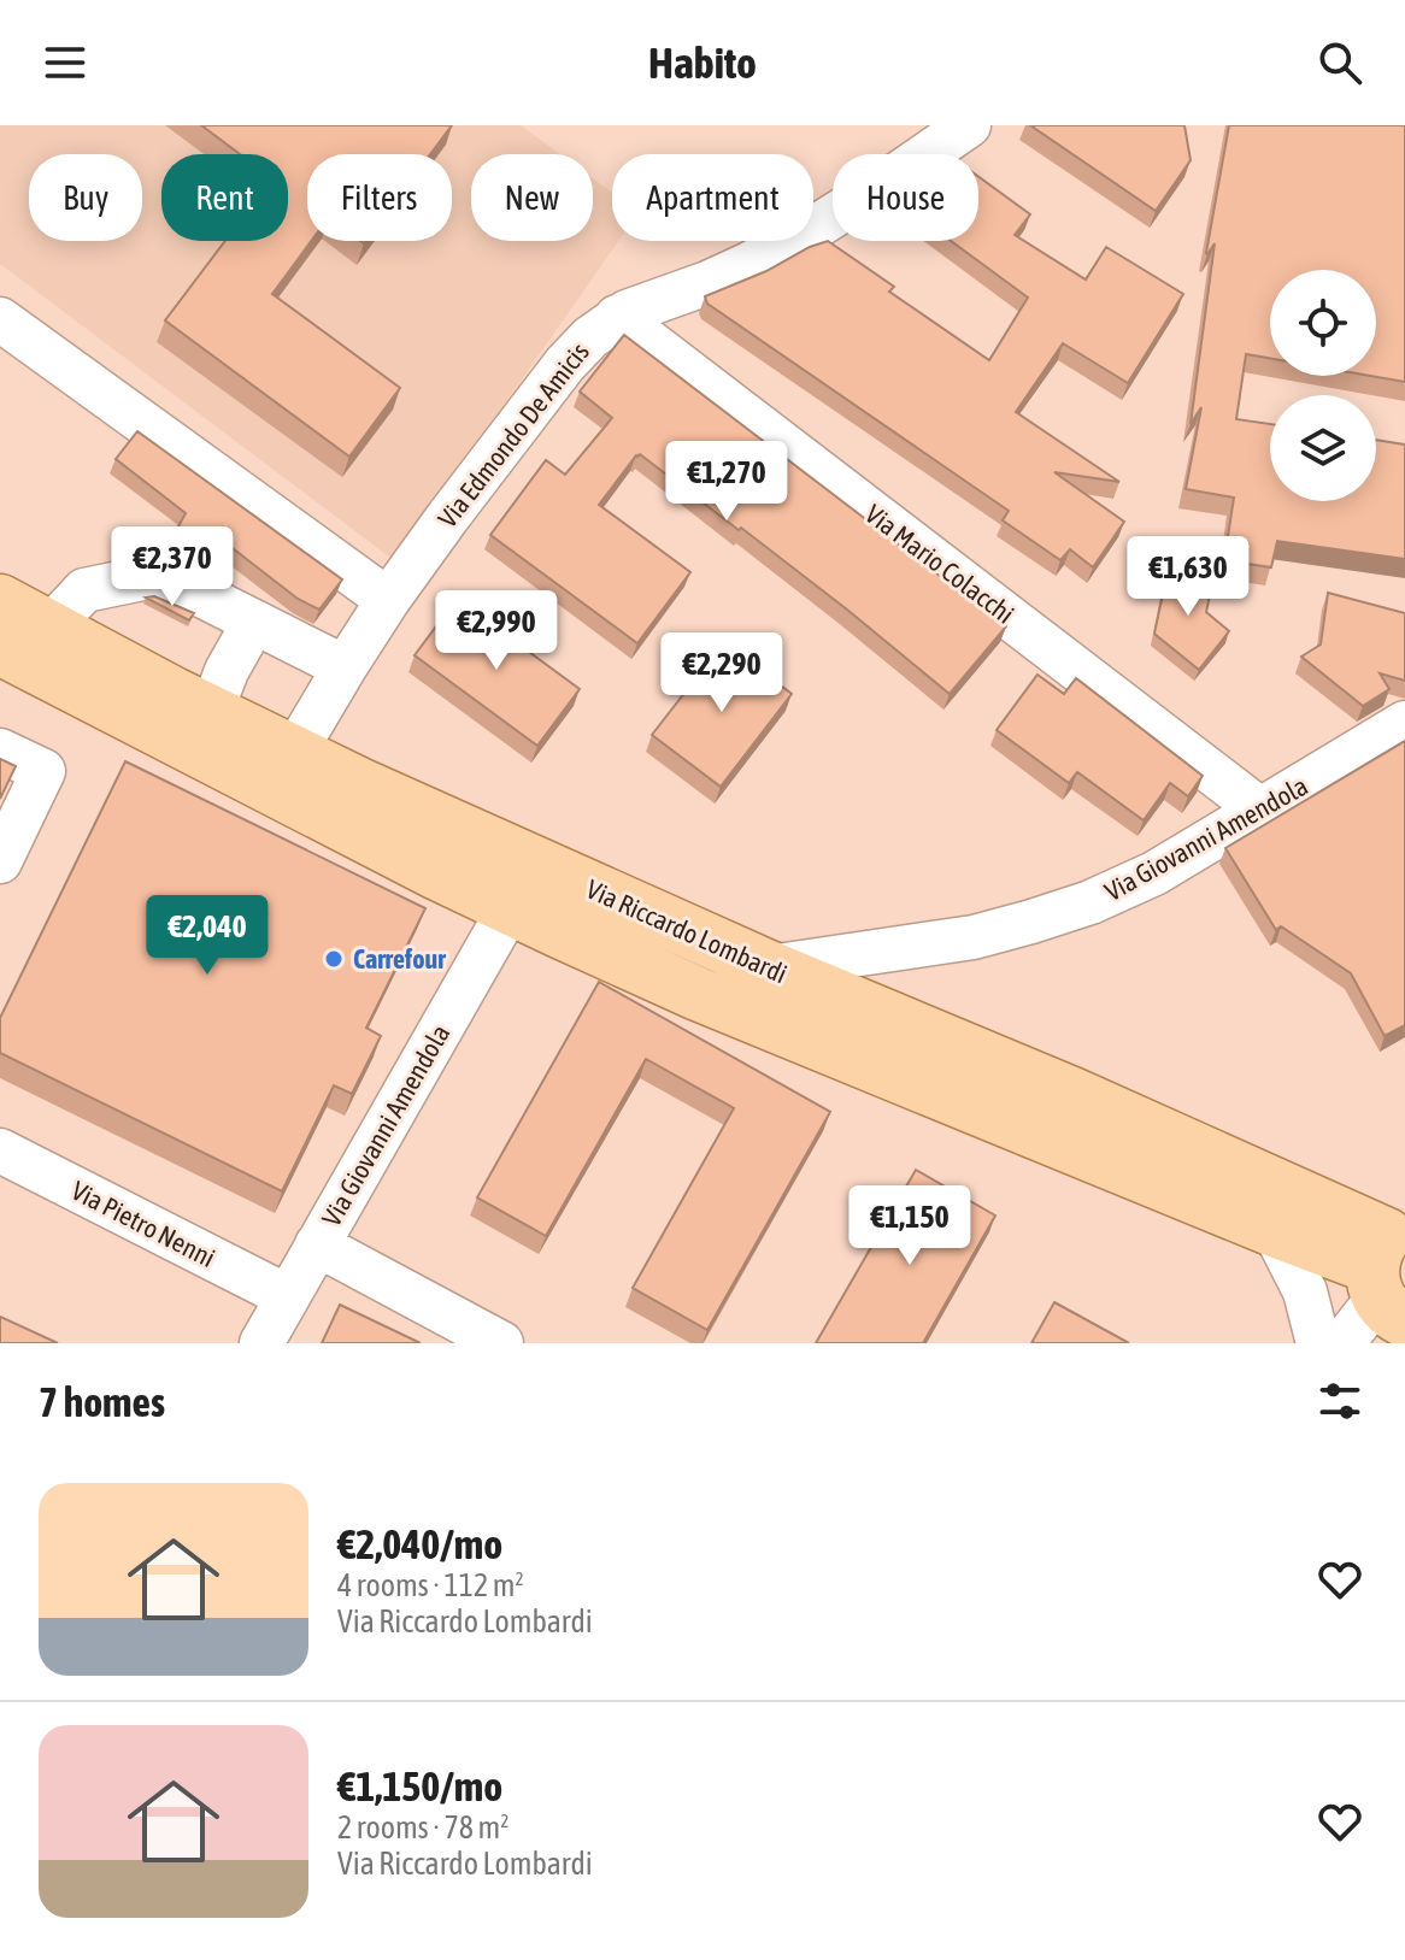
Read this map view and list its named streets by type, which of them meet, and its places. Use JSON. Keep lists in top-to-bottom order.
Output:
{
  "streets": {
    "main road": ["Via Riccardo Lombardi"],
    "street": [
      "Via Edmondo De Amicis",
      "Via Mario Colacchi",
      "Via Giovanni Amendola",
      "Via Pietro Nenni"
    ]
  },
  "crossings": [
    ["Via Edmondo De Amicis", "Via Mario Colacchi"],
    ["Via Edmondo De Amicis", "Via Riccardo Lombardi"],
    ["Via Mario Colacchi", "Via Giovanni Amendola"],
    ["Via Giovanni Amendola", "Via Riccardo Lombardi"],
    ["Via Giovanni Amendola", "Via Pietro Nenni"]
  ],
  "places": ["Carrefour"],
  "page": {
    "header": "Habito",
    "chip": [
      "Buy",
      "Rent",
      "Filters",
      "New",
      "Apartment",
      "House"
    ],
    "price": [
      "€1,270",
      "€2,370",
      "€1,630",
      "€2,990",
      "€2,290",
      "€2,040",
      "€1,150"
    ],
    "heading": "7 homes",
    "list": [
      {
        "name": "€2,040/mo",
        "note": "4 rooms · 112 m² · Via Riccardo Lombardi"
      },
      {
        "name": "€1,150/mo",
        "note": "2 rooms · 78 m² · Via Riccardo Lombardi"
      }
    ]
  }
}
